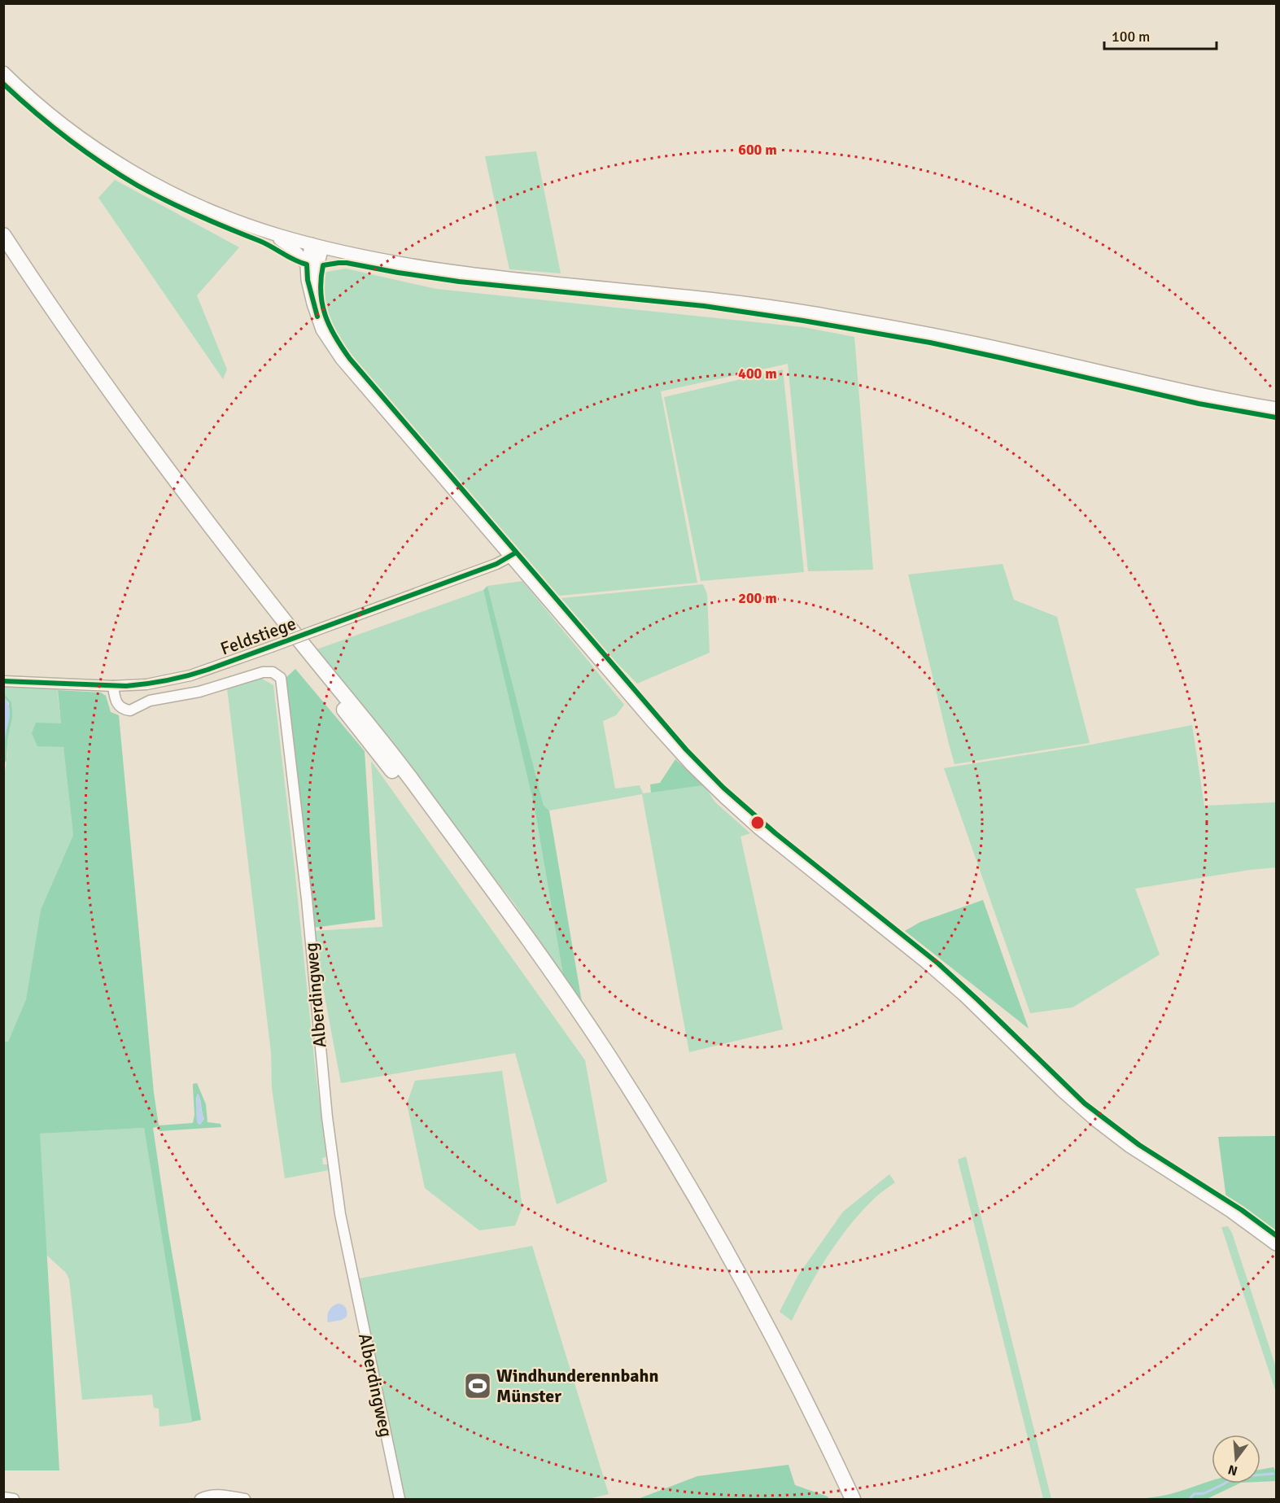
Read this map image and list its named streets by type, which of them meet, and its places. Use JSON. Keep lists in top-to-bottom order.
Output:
{
  "streets": {
    "street": ["Feldstiege", "Alberdingweg"]
  },
  "crossings": [
    ["Feldstiege", "Alberdingweg"]
  ],
  "places": {
    "sports": ["Windhunderennbahn Münster"]
  },
  "scale_bar": "100 m",
  "north": "bottom",
  "rings": ["600 m", "400 m", "200 m"]
}
